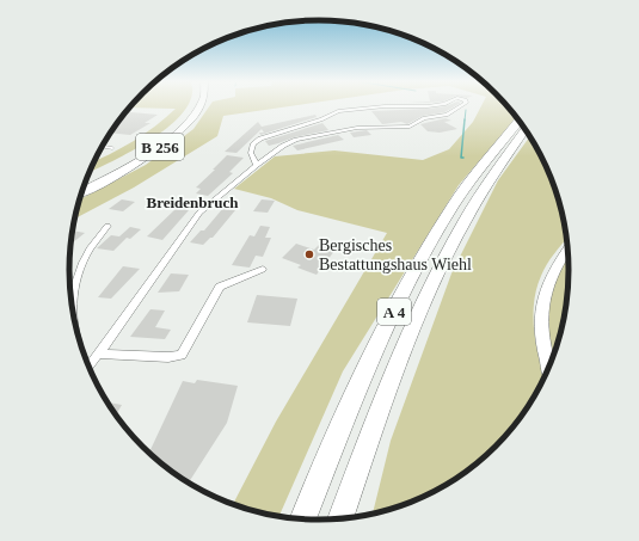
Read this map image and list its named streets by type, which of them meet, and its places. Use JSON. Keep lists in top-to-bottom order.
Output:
{
  "streets": {
    "highway": ["B 256", "A 4"]
  },
  "districts": ["Breidenbruch"],
  "places": ["Bergisches Bestattungshaus Wiehl"]
}
